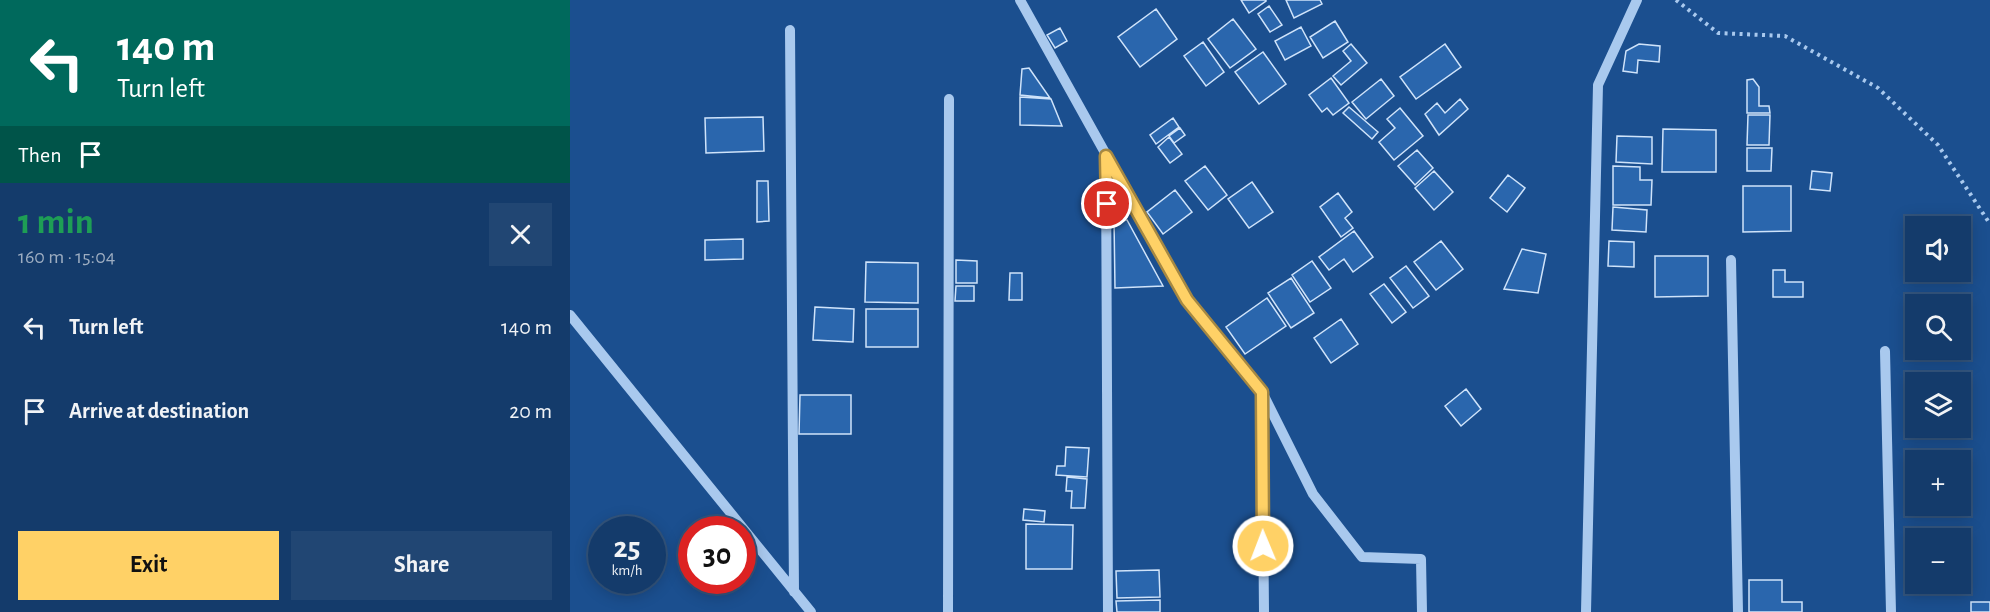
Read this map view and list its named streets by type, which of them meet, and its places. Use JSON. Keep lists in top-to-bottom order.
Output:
{
  "page": {
    "turn": ["140 m", "Turn left"],
    "then": "Then",
    "heading": ["1 min", "160 m · 15:04"],
    "map_buttons": ["+", "−"],
    "list": [
      {
        "name": "Turn left",
        "value": "140 m"
      },
      {
        "name": "Arrive at destination",
        "value": "20 m"
      }
    ],
    "speed": "25 km/h",
    "limit": "30",
    "buttons": ["Exit", "Share"]
  }
}
